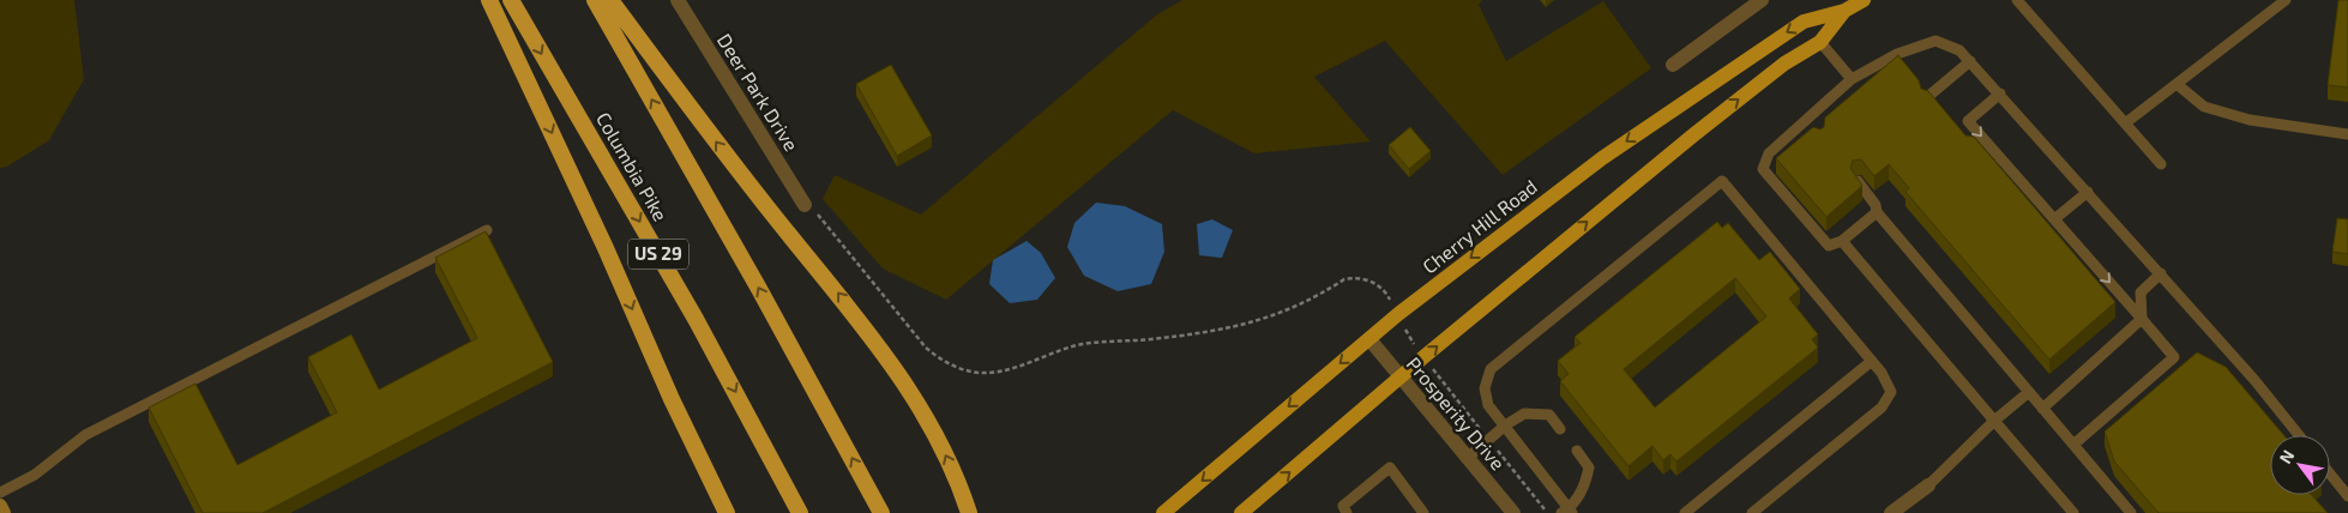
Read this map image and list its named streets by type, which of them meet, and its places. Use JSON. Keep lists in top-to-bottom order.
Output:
{
  "streets": {
    "highway": ["Columbia Pike", "US 29"],
    "main road": ["Cherry Hill Road"],
    "street": ["Deer Park Drive", "Prosperity Drive"]
  },
  "crossings": [
    ["Cherry Hill Road", "Prosperity Drive"]
  ],
  "north": "top left"
}
